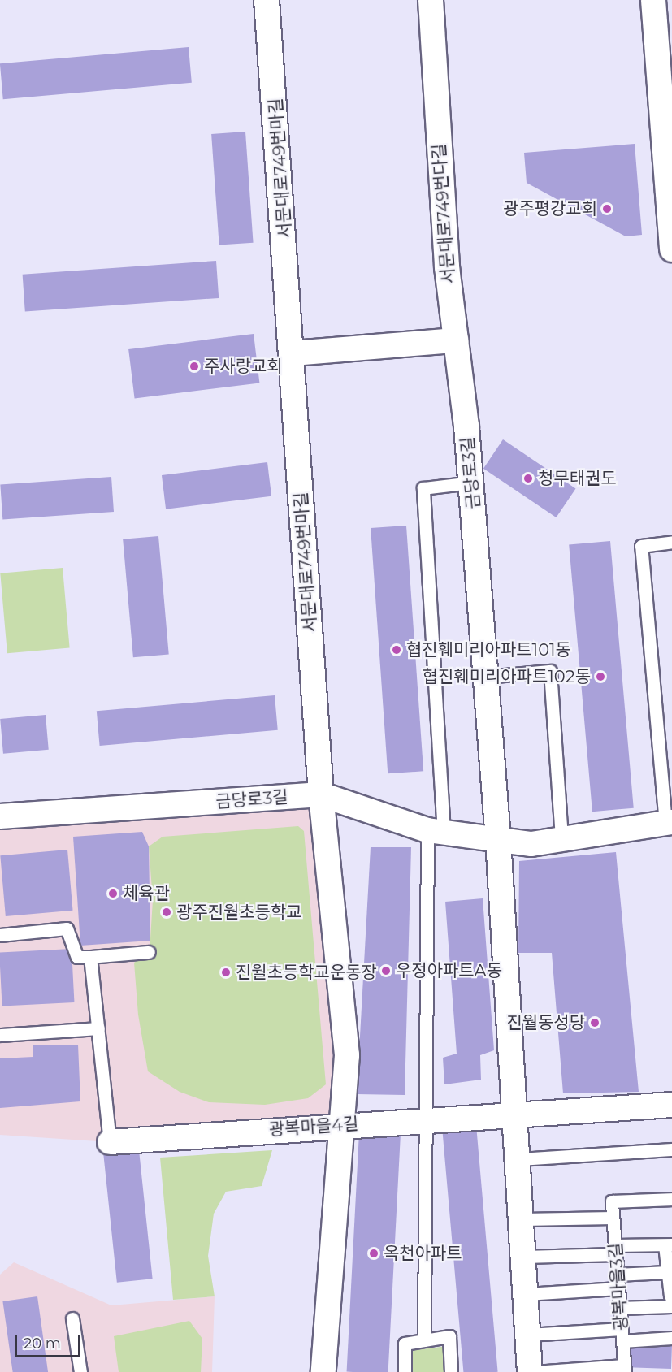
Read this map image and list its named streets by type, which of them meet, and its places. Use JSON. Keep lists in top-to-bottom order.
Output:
{
  "streets": {
    "street": [
      "서문대로749번마길",
      "서문대로749번다길",
      "금당로3길",
      "광복마을4길"
    ],
    "lane": ["광복마을3길"]
  },
  "crossings": [
    ["서문대로749번마길", "금당로3길"],
    ["서문대로749번마길", "광복마을4길"],
    ["서문대로749번다길", "금당로3길"]
  ],
  "places": [
    "광주평강교회",
    "주사랑교회",
    "청무태권도",
    "협진훼미리아파트101동",
    "협진훼미리아파트102동",
    "체육관",
    "광주진월초등학교",
    "우정아파트A동",
    "진월초등학교운동장",
    "진월동성당",
    "옥천아파트"
  ],
  "scale_bar": "20 m"
}
